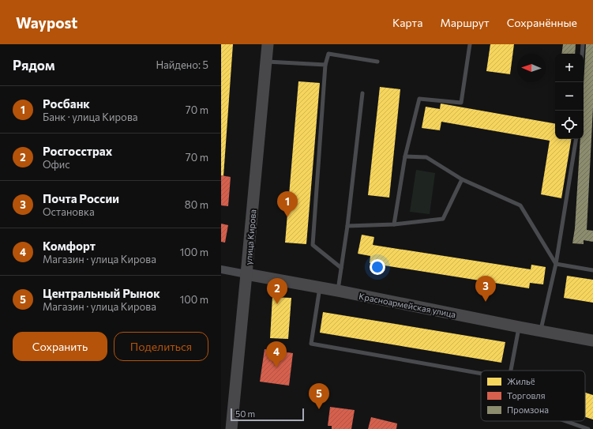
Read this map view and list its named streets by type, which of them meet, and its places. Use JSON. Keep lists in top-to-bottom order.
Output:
{
  "streets": {
    "main road": ["улица Кирова", "Красноармейская улица"]
  },
  "crossings": [
    ["улица Кирова", "Красноармейская улица"]
  ],
  "legend": ["Жильё", "Торговля", "Промзона"],
  "scale_bar": "50 m",
  "north": "left",
  "page": {
    "header": "Waypost",
    "nav": ["Карта", "Маршрут", "Сохранённые"],
    "heading": ["Рядом", "Найдено: 5"],
    "map_buttons": ["+", "−"],
    "list": [
      {
        "mark": "1",
        "name": "Росбанк",
        "note": "Банк · улица Кирова",
        "value": "70 m"
      },
      {
        "mark": "2",
        "name": "Росгосстрах",
        "note": "Офис",
        "value": "70 m"
      },
      {
        "mark": "3",
        "name": "Почта России",
        "note": "Остановка",
        "value": "80 m"
      },
      {
        "mark": "4",
        "name": "Комфорт",
        "note": "Магазин · улица Кирова",
        "value": "100 m"
      },
      {
        "mark": "5",
        "name": "Центральный Рынок",
        "note": "Магазин · улица Кирова",
        "value": "100 m"
      }
    ],
    "pins": [
      "1",
      "3",
      "2",
      "4",
      "5"
    ],
    "buttons": ["Сохранить", "Поделиться"],
    "scale": "50 m"
  }
}
